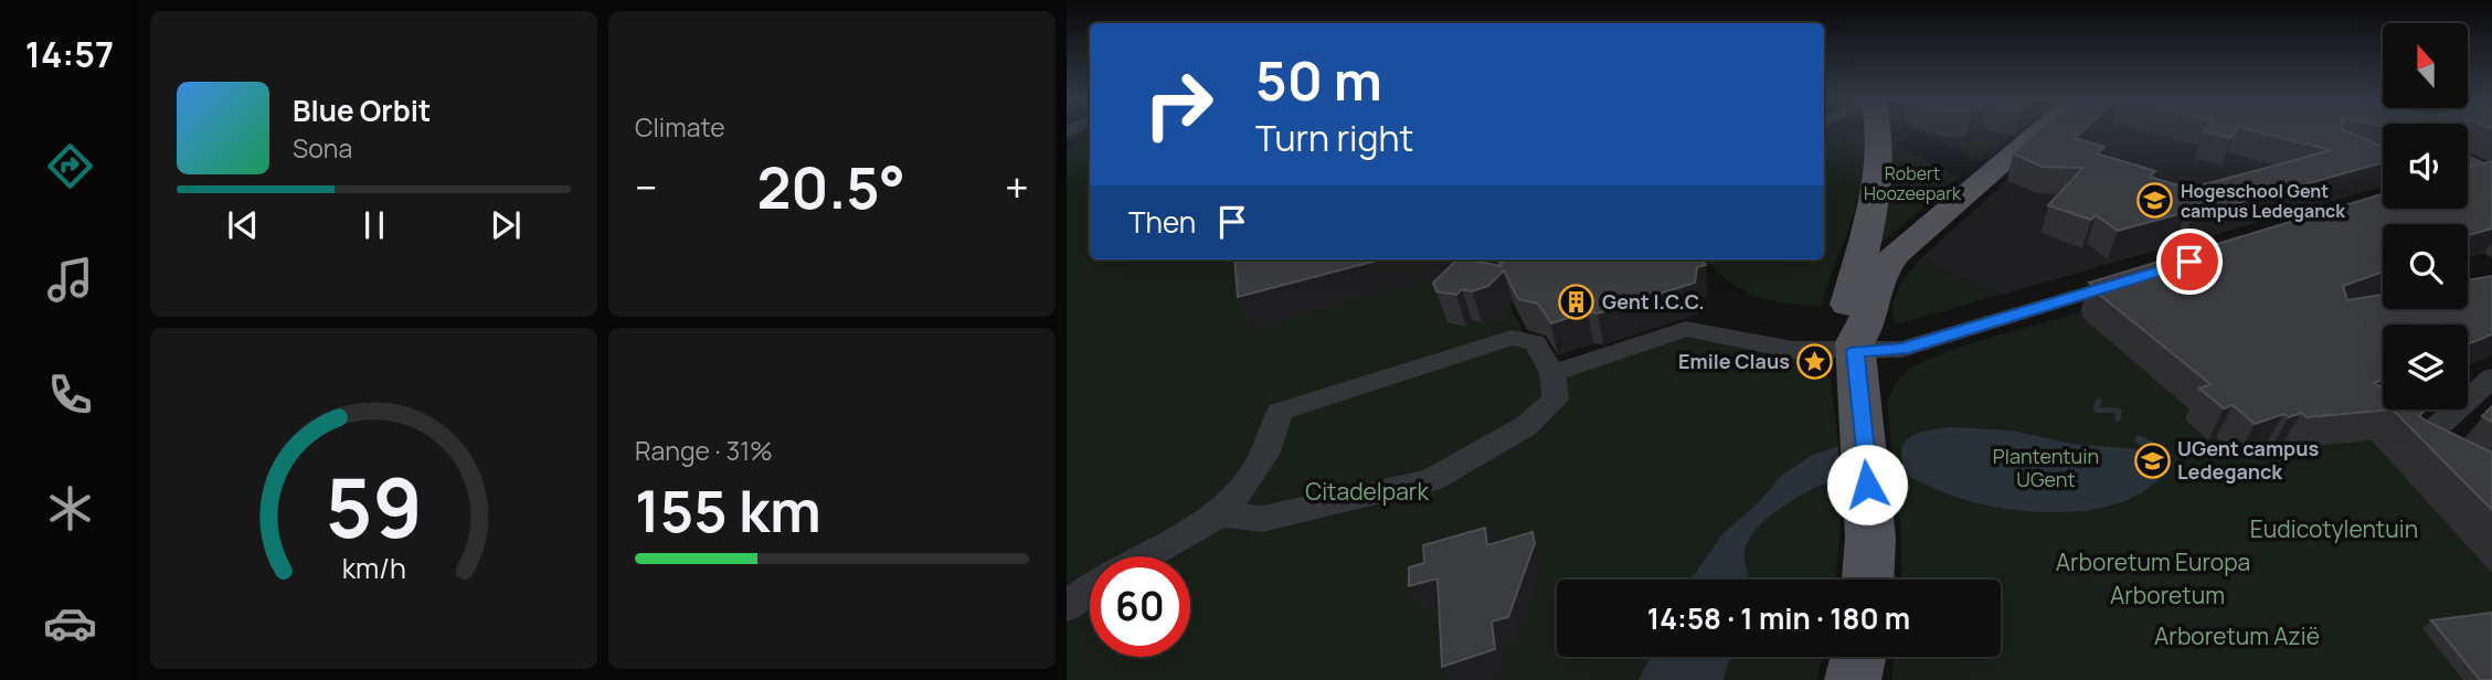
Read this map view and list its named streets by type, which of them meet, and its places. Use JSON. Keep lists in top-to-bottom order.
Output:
{
  "parks": [
    "Robert Hoozeepark",
    "Plantentuin UGent",
    "Citadelpark",
    "Eudicotylentuin",
    "Arboretum Europa",
    "Arboretum",
    "Arboretum Azië"
  ],
  "places": {
    "school or university": ["Hogeschool Gent campus Ledeganck", "UGent campus Ledeganck"],
    "building": ["Gent I.C.C."],
    "place": ["Emile Claus"]
  },
  "north": "top",
  "page": {
    "tabs": "14:57",
    "tile": [
      "Climate",
      ["Range · 31%", "155 km"]
    ],
    "turn": ["50 m", "Turn right"],
    "song": ["Blue Orbit", "Sona"],
    "heat": ["−", "20.5°", "+"],
    "then": "Then",
    "limit": "60",
    "trip": "14:58 · 1 min · 180 m",
    "gauge": ["59", "km/h"]
  }
}
